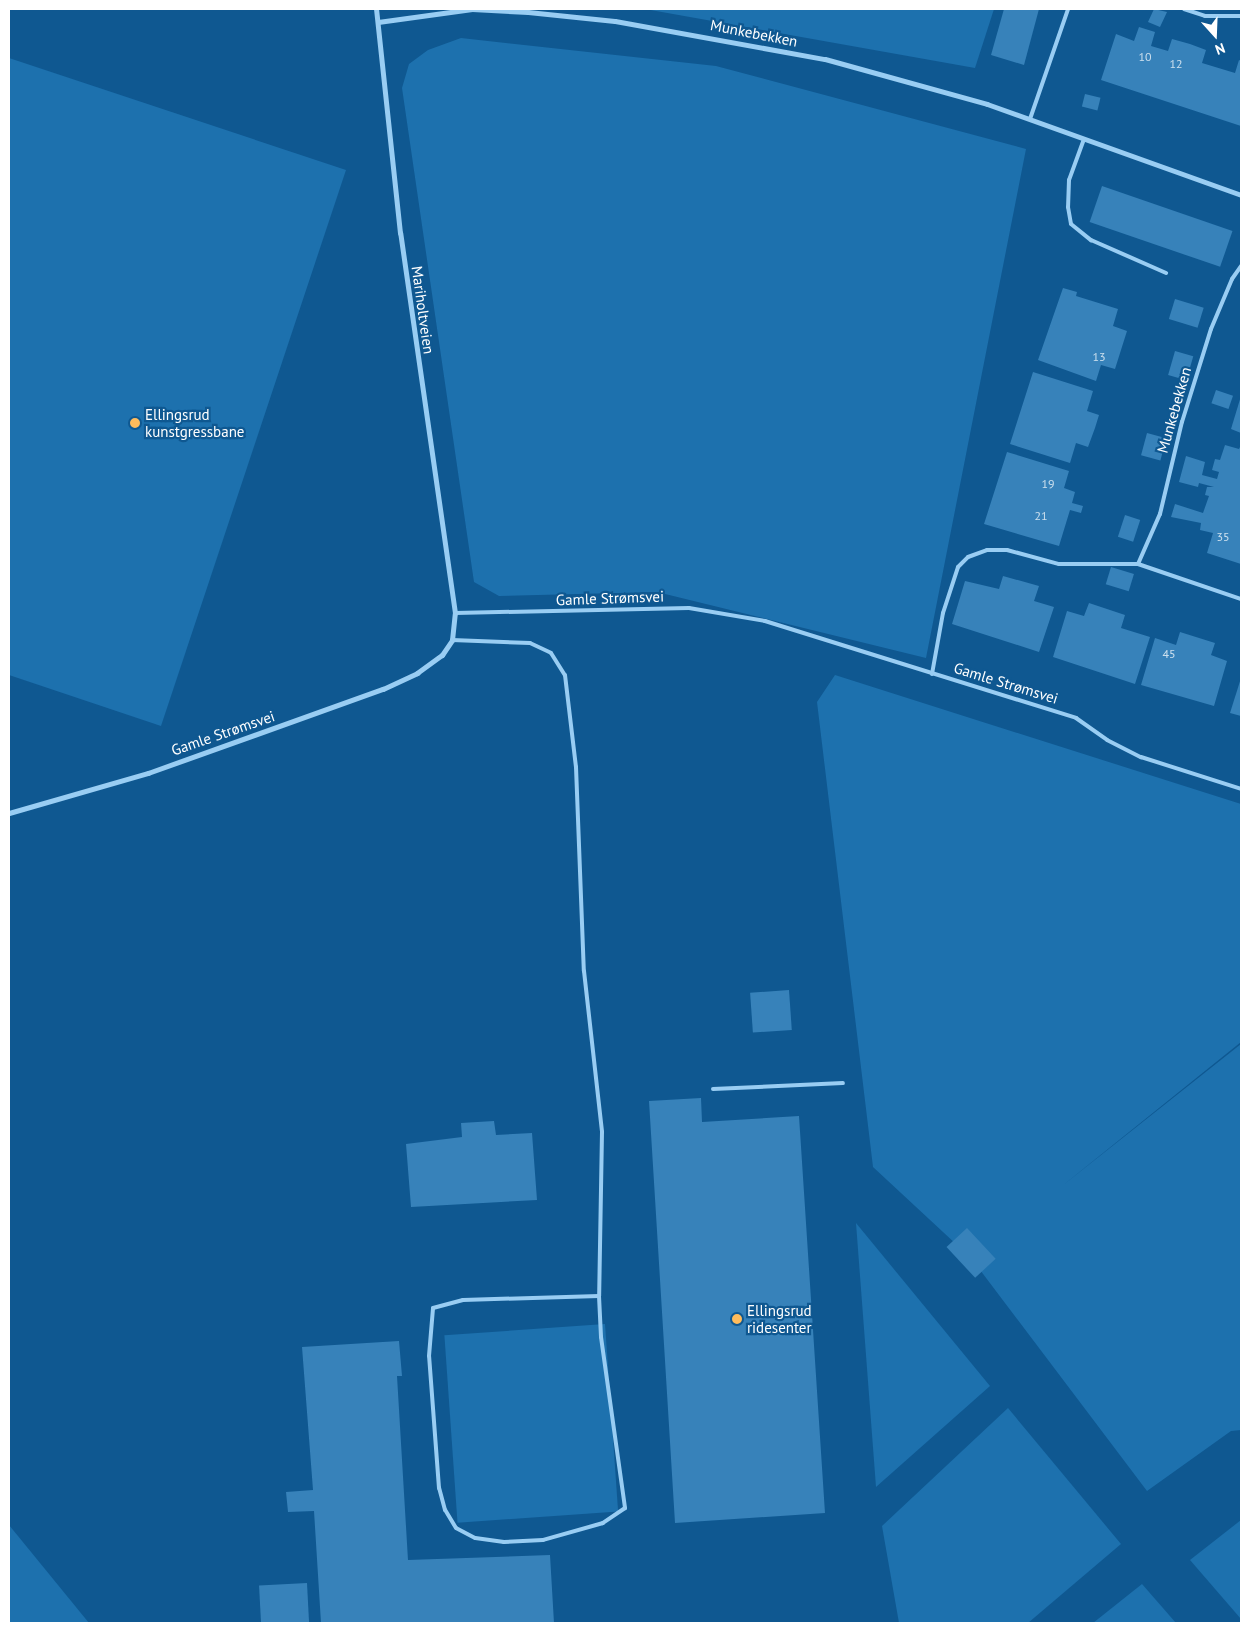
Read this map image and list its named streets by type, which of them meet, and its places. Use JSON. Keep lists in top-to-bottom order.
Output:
{
  "streets": {
    "street": ["Munkebekken", "Mariholtveien", "Gamle Strømsvei"]
  },
  "crossings": [
    ["Munkebekken", "Mariholtveien"],
    ["Mariholtveien", "Gamle Strømsvei"]
  ],
  "places": ["Ellingsrud kunstgressbane", "Ellingsrud ridesenter"],
  "house_numbers": [
    "10",
    "12",
    "13",
    "19",
    "21",
    "35",
    "45"
  ],
  "north": "bottom"
}
